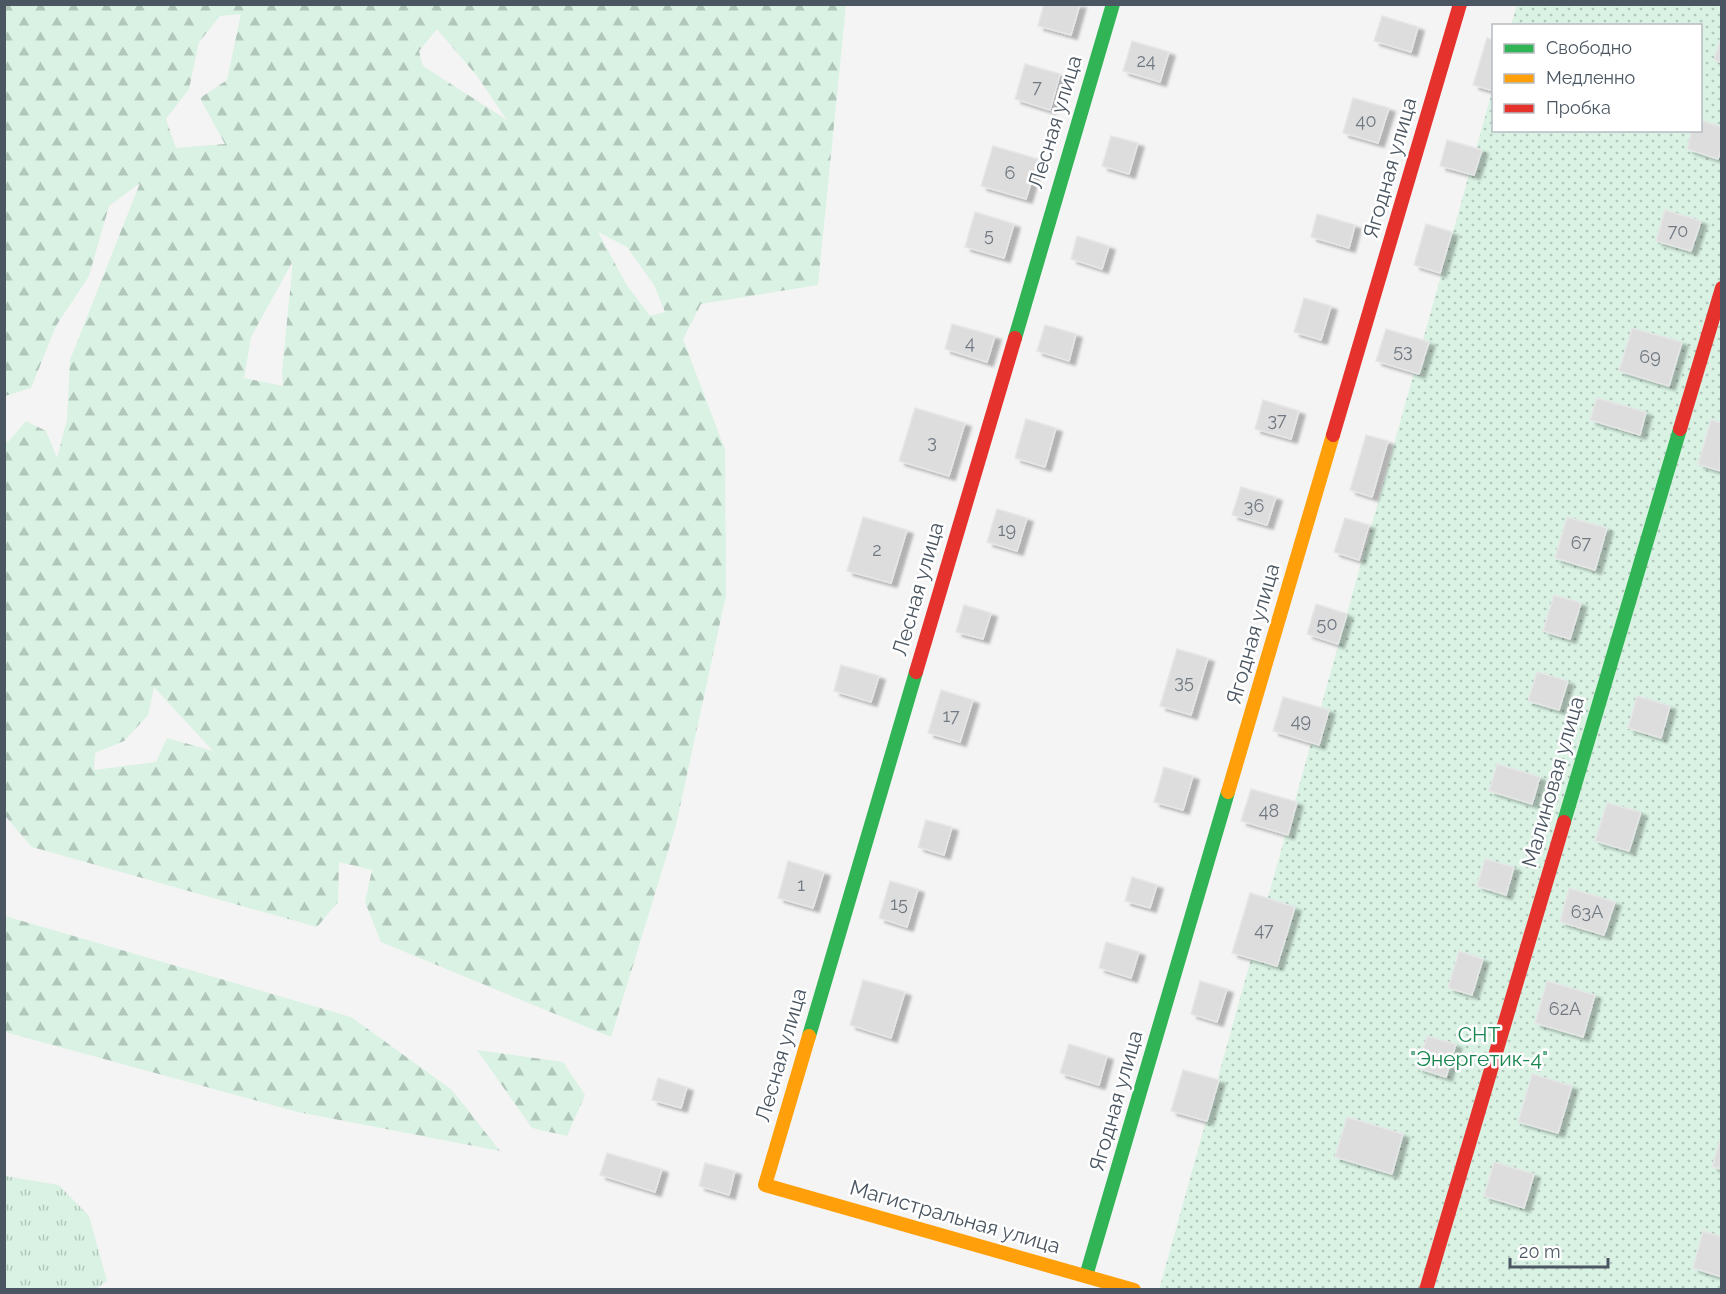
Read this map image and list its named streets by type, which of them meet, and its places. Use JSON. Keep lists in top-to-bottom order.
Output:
{
  "streets": {
    "street": [
      "Лесная улица",
      "Ягодная улица",
      "Малиновая улица",
      "Магистральная улица"
    ]
  },
  "crossings": [
    ["Лесная улица", "Магистральная улица"],
    ["Ягодная улица", "Магистральная улица"]
  ],
  "parks": ["СНТ \"Энергетик-4\""],
  "house_numbers": [
    "24",
    "7",
    "40",
    "6",
    "70",
    "5",
    "4",
    "53",
    "69",
    "37",
    "3",
    "36",
    "19",
    "67",
    "2",
    "50",
    "35",
    "17",
    "49",
    "48",
    "1",
    "15",
    "63А",
    "47",
    "62А"
  ],
  "legend": ["Свободно", "Медленно", "Пробка"],
  "scale_bar": "20 m"
}
